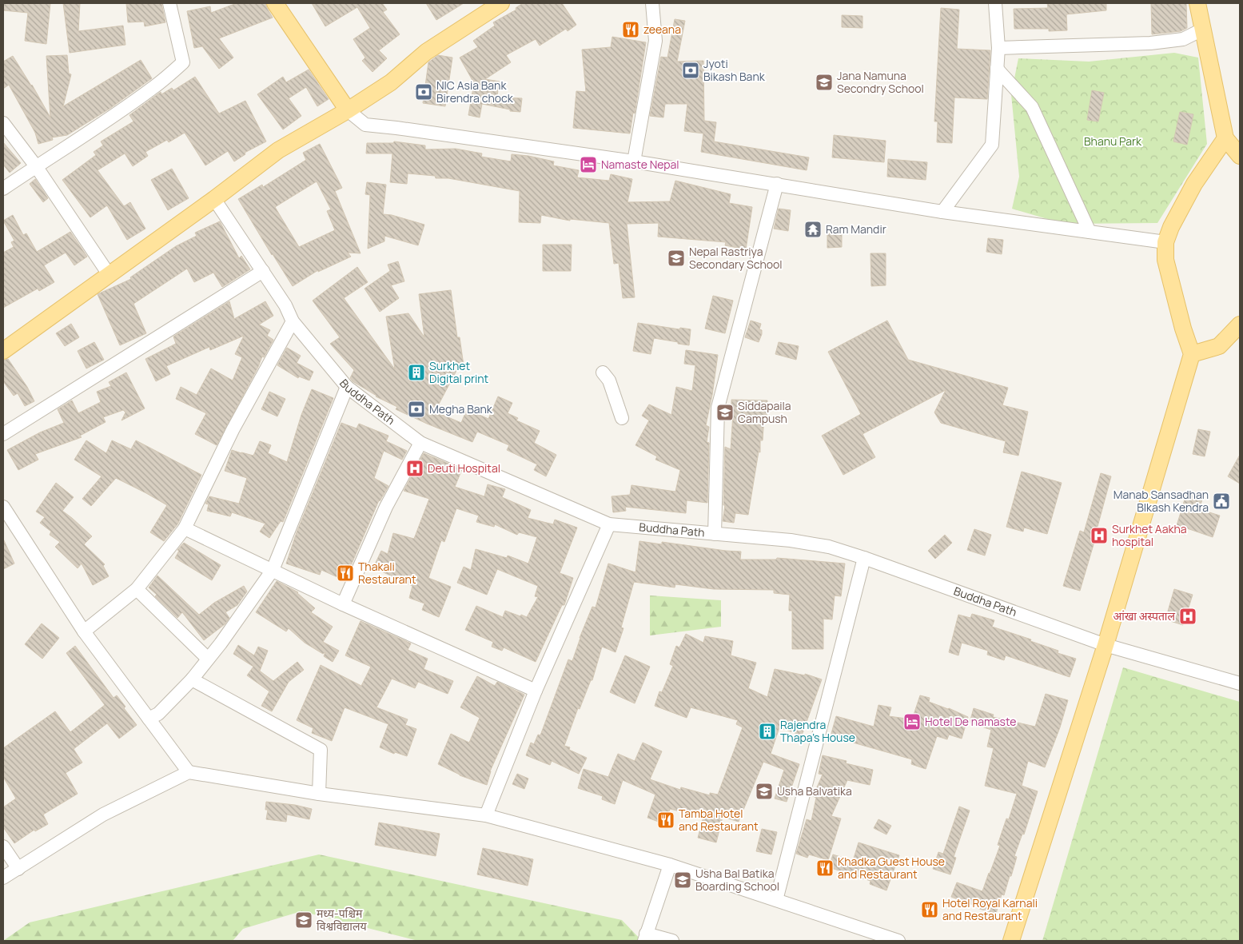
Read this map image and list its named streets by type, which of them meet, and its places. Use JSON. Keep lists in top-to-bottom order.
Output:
{
  "streets": {
    "street": ["Buddha Path"]
  },
  "parks": ["Bhanu Park"],
  "places": {
    "restaurant": [
      "zeeana",
      "Thakali Restaurant",
      "Tamba Hotel and Restaurant",
      "Khadka Guest House and Restaurant",
      "Hotel Royal Karnali and Restaurant"
    ],
    "bank": ["Jyoti Bikash Bank", "NIC Asia Bank Birendra chock", "Megha Bank"],
    "school or university": [
      "Jana Namuna Secondry School",
      "Nepal Rastriya Secondary School",
      "Siddapaila Campush",
      "Usha Balvatika",
      "Usha Bal Batika Boarding School",
      "मध्य-पश्चिम विश्वविद्यालय"
    ],
    "hotel": ["Namaste Nepal", "Hotel De namaste"],
    "temple": ["Ram Mandir"],
    "building": ["Surkhet Digital print", "Rajendra Thapa's House"],
    "hospital": ["Deuti Hospital", "Surkhet Aakha hospital", "आंखा अस्पताल"],
    "public building": ["Manab Sansadhan BIkash Kendra"]
  }
}
